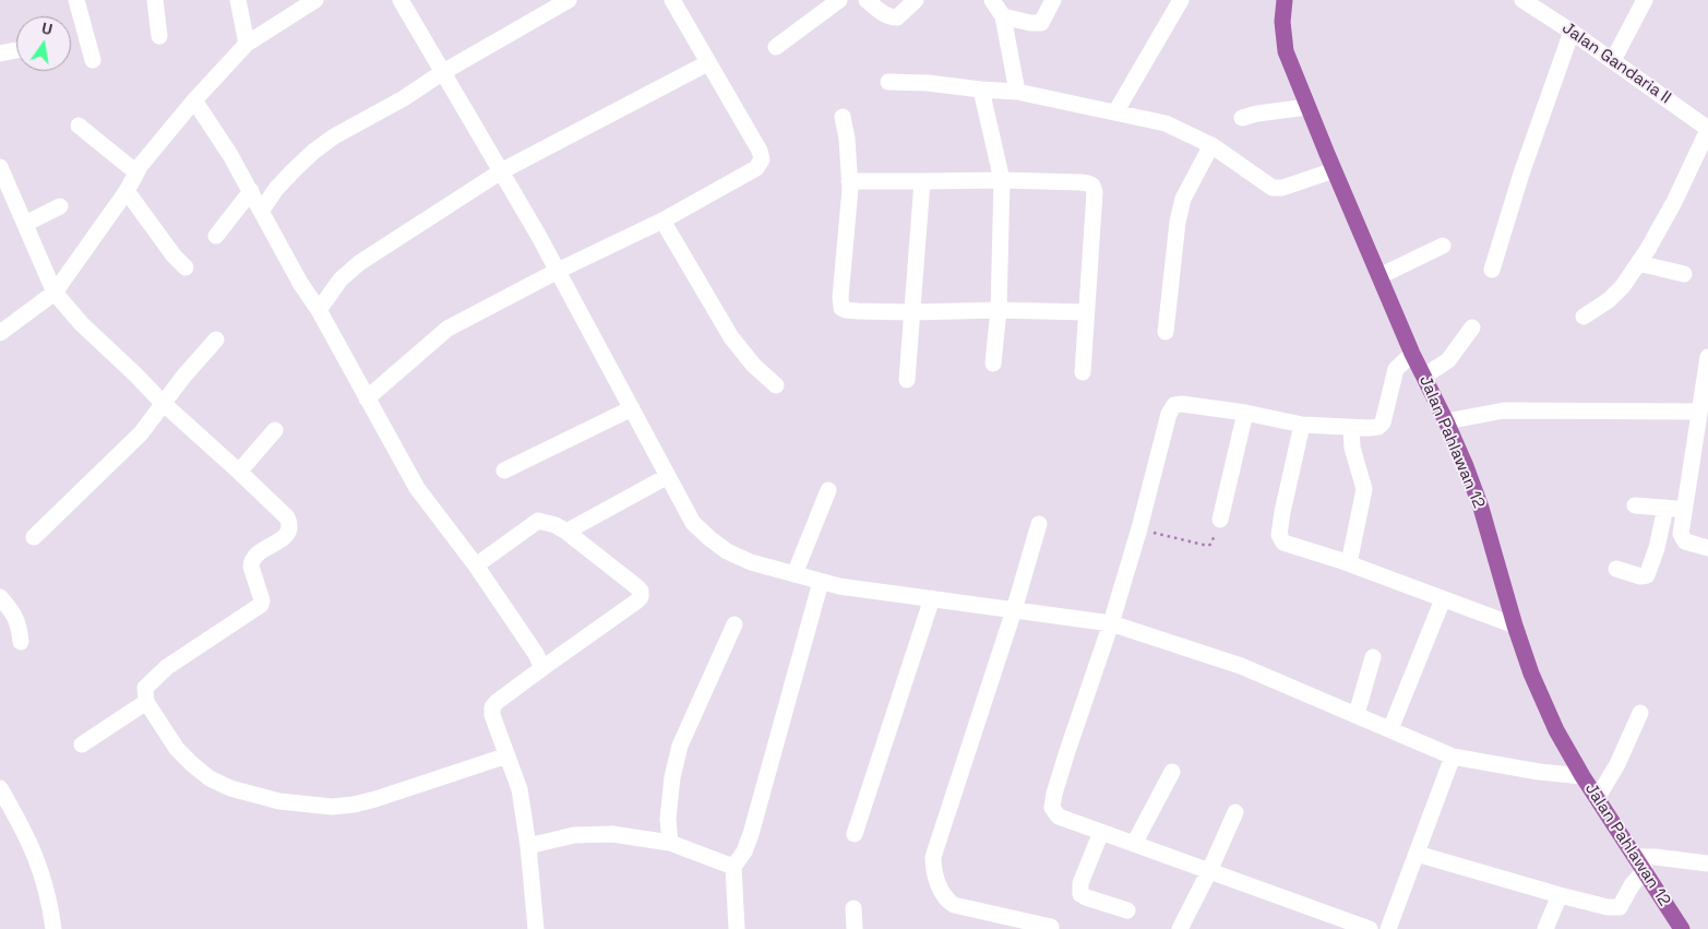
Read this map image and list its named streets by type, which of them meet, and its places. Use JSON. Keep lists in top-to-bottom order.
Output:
{
  "streets": {
    "main road": ["Jalan Pahlawan 12"],
    "street": ["Jalan Gandaria II"]
  },
  "north": "top"
}
